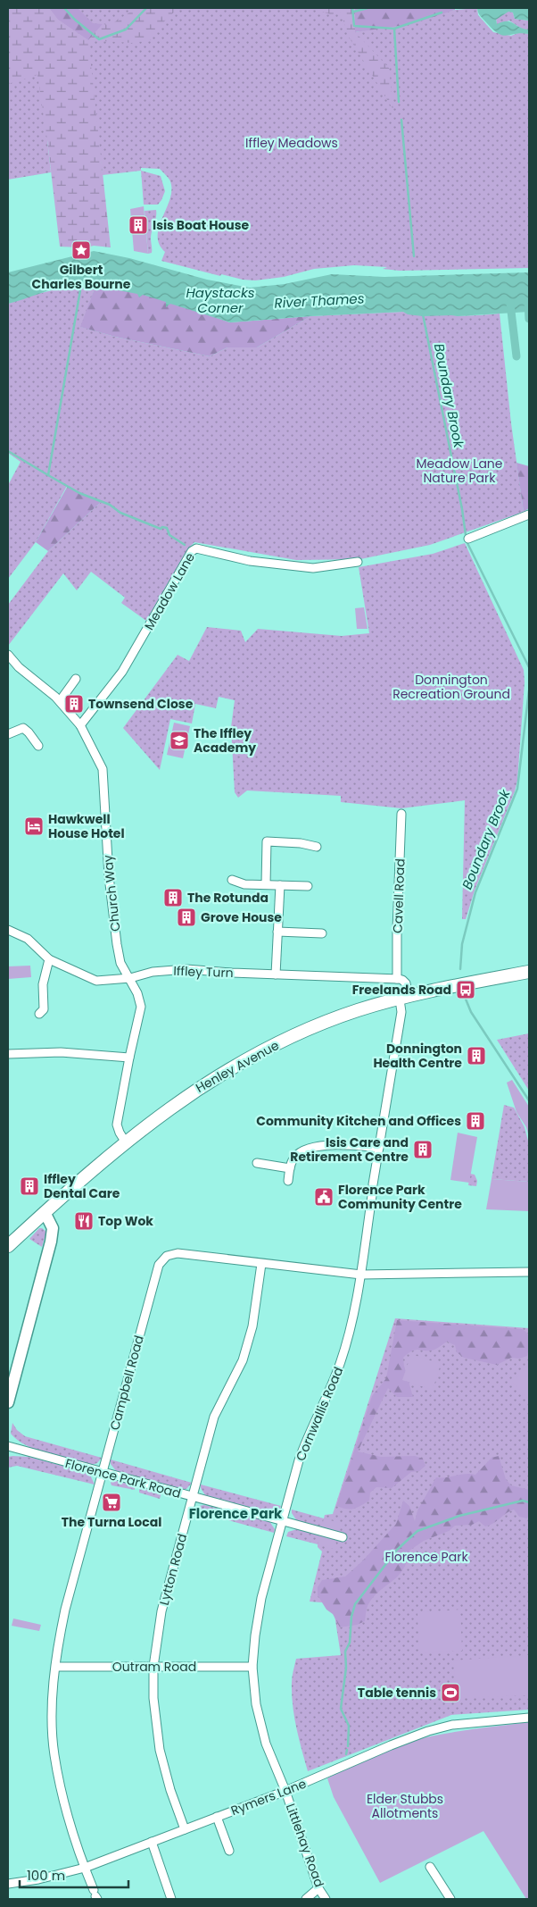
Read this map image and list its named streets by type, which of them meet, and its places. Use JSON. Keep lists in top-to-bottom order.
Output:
{
  "streets": {
    "main road": ["Henley Avenue"],
    "street": [
      "Meadow Lane",
      "Church Way",
      "Cavell Road",
      "Iffley Turn",
      "Campbell Road",
      "Cornwallis Road",
      "Florence Park Road",
      "Lytton Road",
      "Outram Road",
      "Rymers Lane",
      "Littlehay Road"
    ]
  },
  "crossings": [
    ["Meadow Lane", "Church Way"],
    ["Church Way", "Iffley Turn"],
    ["Cavell Road", "Iffley Turn"],
    ["Henley Avenue", "Cornwallis Road"],
    ["Campbell Road", "Cornwallis Road"],
    ["Campbell Road", "Florence Park Road"],
    ["Campbell Road", "Lytton Road"],
    ["Campbell Road", "Outram Road"],
    ["Campbell Road", "Rymers Lane"],
    ["Cornwallis Road", "Florence Park Road"],
    ["Cornwallis Road", "Outram Road"],
    ["Cornwallis Road", "Rymers Lane"],
    ["Cornwallis Road", "Littlehay Road"],
    ["Florence Park Road", "Lytton Road"],
    ["Lytton Road", "Outram Road"],
    ["Lytton Road", "Rymers Lane"],
    ["Rymers Lane", "Littlehay Road"]
  ],
  "districts": ["Florence Park"],
  "water": ["Haystacks Corner", "River Thames", "Boundary Brook"],
  "parks": [
    "Iffley Meadows",
    "Meadow Lane Nature Park",
    "Donnington Recreation Ground",
    "Florence Park",
    "Elder Stubbs Allotments"
  ],
  "places": {
    "building": [
      "Isis Boat House",
      "Townsend Close",
      "The Rotunda",
      "Grove House",
      "Donnington Health Centre",
      "Community Kitchen and Offices",
      "Isis Care and Retirement Centre",
      "Iffley Dental Care"
    ],
    "place": ["Gilbert Charles Bourne"],
    "school or university": ["The Iffley Academy"],
    "hotel": ["Hawkwell House Hotel"],
    "bus stop": ["Freelands Road"],
    "public building": ["Florence Park Community Centre"],
    "restaurant": ["Top Wok"],
    "supermarket": ["The Turna Local"],
    "sports": ["Table tennis"]
  },
  "scale_bar": "100 m"
}
